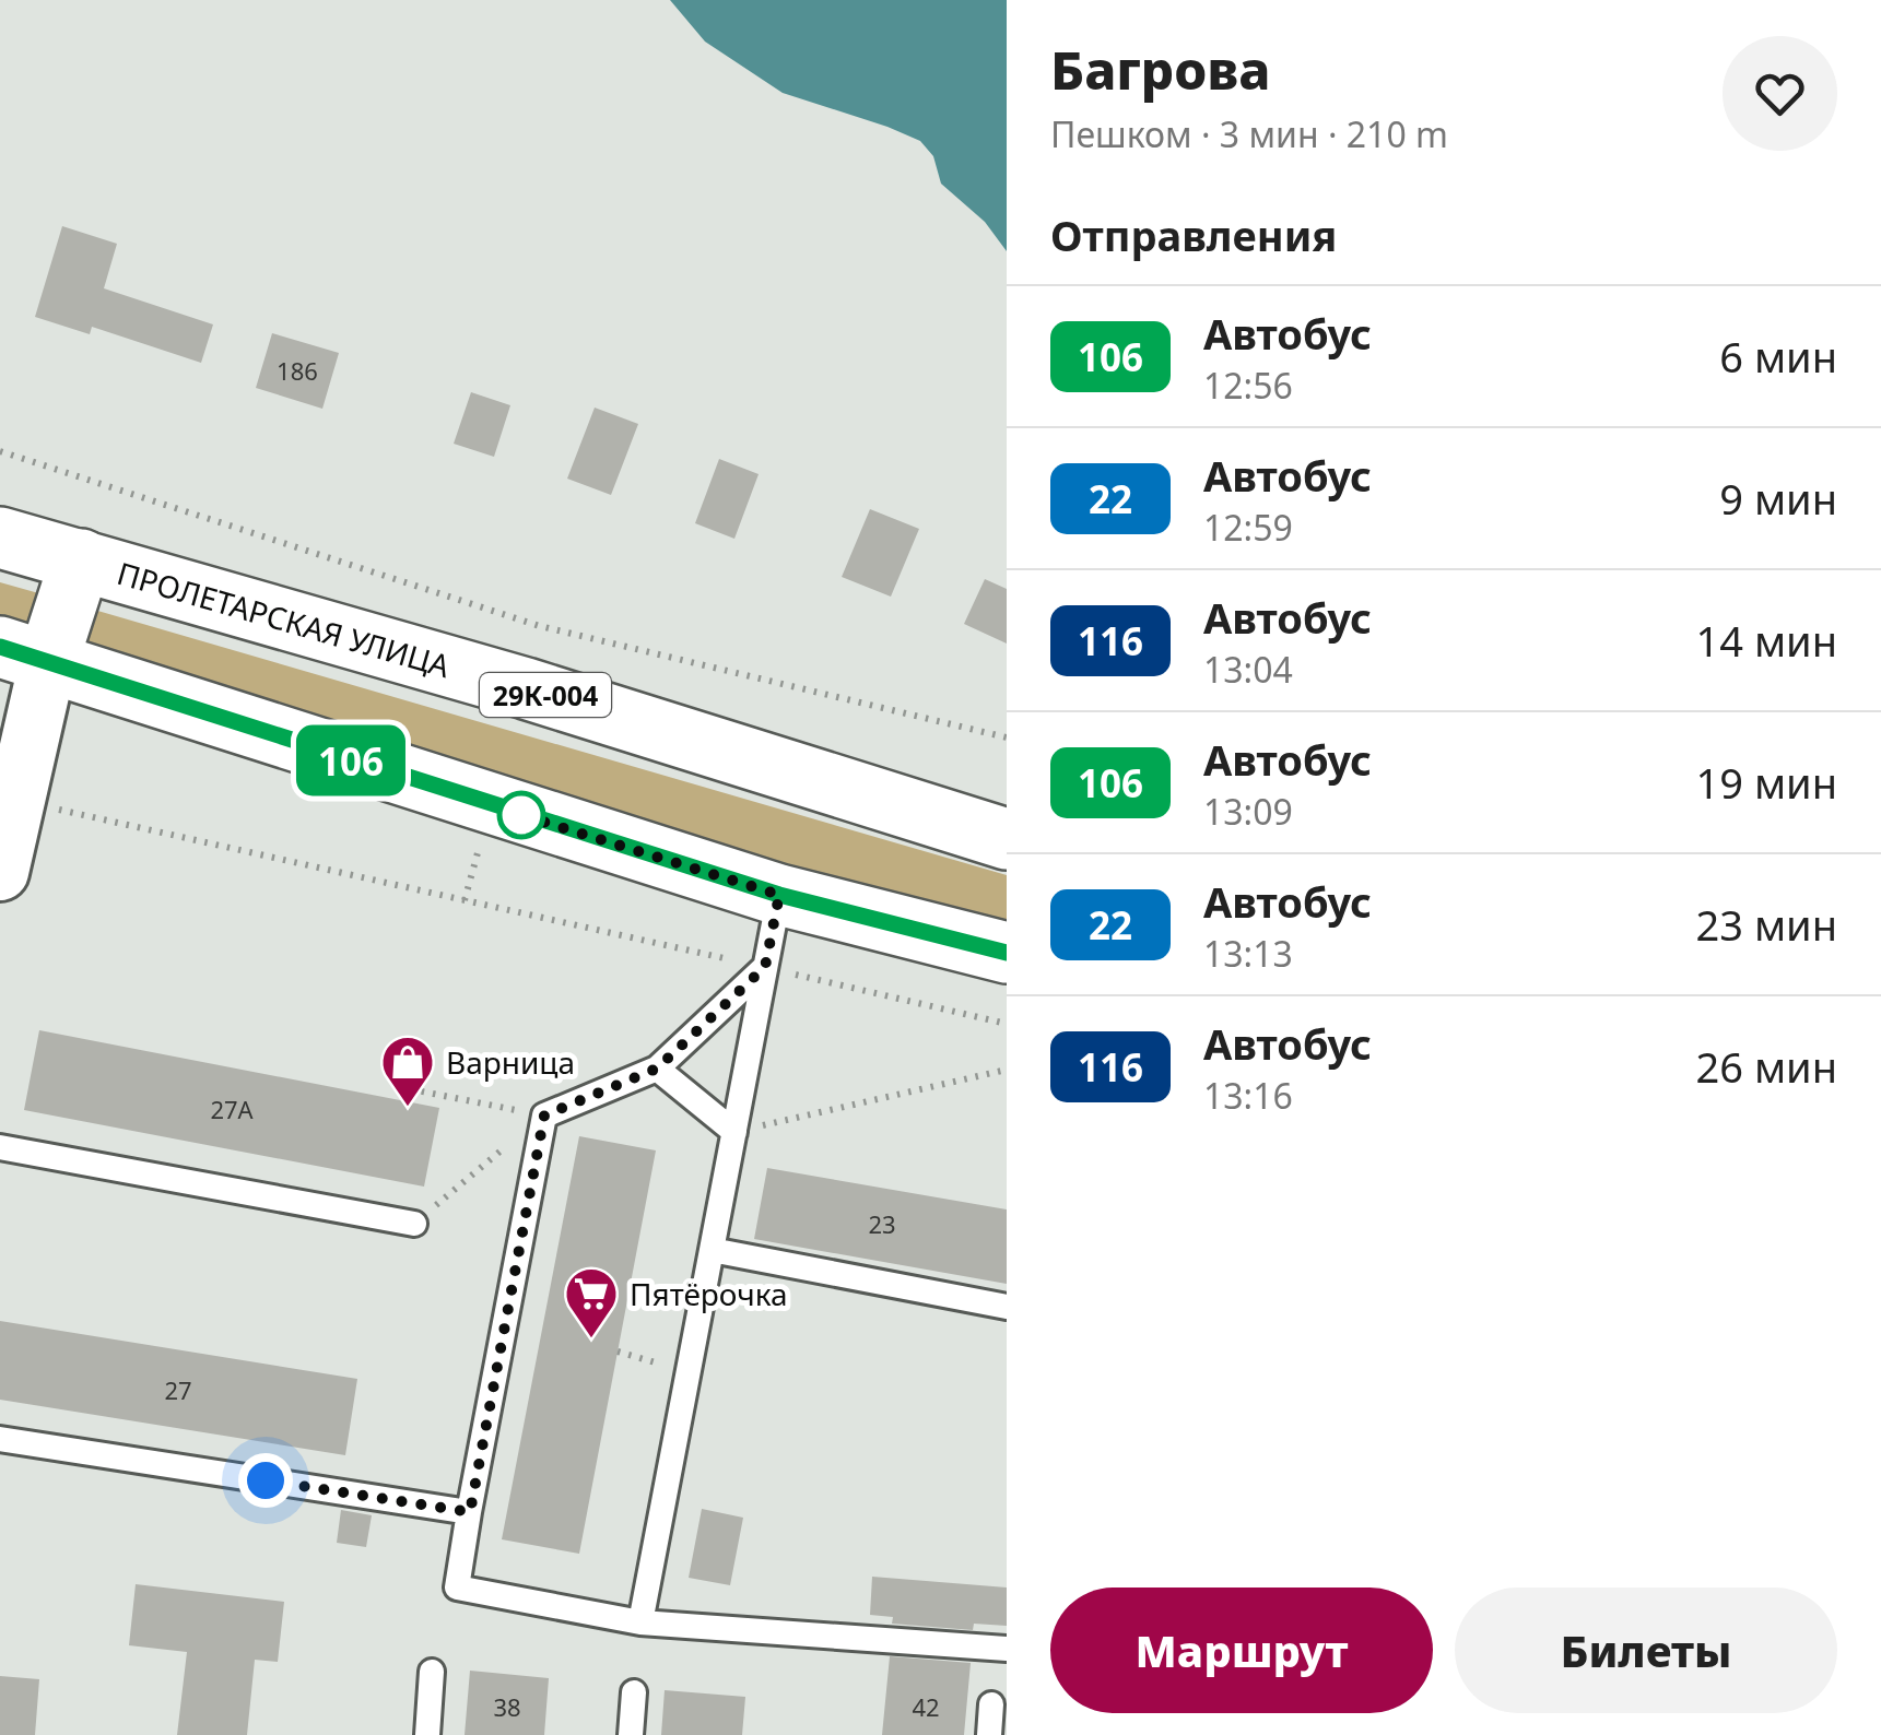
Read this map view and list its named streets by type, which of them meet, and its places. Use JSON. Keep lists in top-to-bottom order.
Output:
{
  "streets": {
    "main road": ["ПРОЛЕТАРСКАЯ УЛИЦА", "29К-004"]
  },
  "places": {
    "shop": ["Варница"],
    "supermarket": ["Пятёрочка"]
  },
  "lines": ["bus line 106"],
  "house_numbers": [
    "186",
    "27А",
    "23",
    "27",
    "38",
    "42"
  ],
  "page": {
    "on_map": "106",
    "heading": [
      ["Багрова", "Пешком · 3 мин · 210 m"],
      "Отправления"
    ],
    "list": [
      {
        "mark": "106",
        "name": "Автобус",
        "note": "12:56",
        "value": "6 мин"
      },
      {
        "mark": "22",
        "name": "Автобус",
        "note": "12:59",
        "value": "9 мин"
      },
      {
        "mark": "116",
        "name": "Автобус",
        "note": "13:04",
        "value": "14 мин"
      },
      {
        "mark": "106",
        "name": "Автобус",
        "note": "13:09",
        "value": "19 мин"
      },
      {
        "mark": "22",
        "name": "Автобус",
        "note": "13:13",
        "value": "23 мин"
      },
      {
        "mark": "116",
        "name": "Автобус",
        "note": "13:16",
        "value": "26 мин"
      }
    ],
    "buttons": ["Маршрут", "Билеты"]
  }
}
